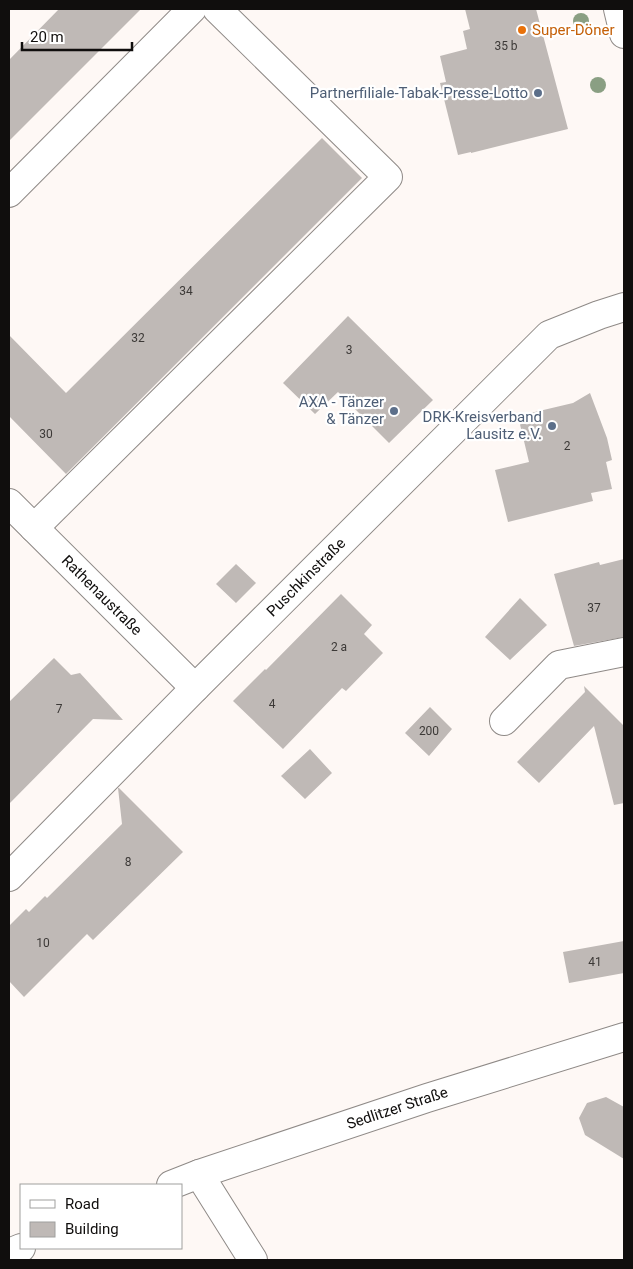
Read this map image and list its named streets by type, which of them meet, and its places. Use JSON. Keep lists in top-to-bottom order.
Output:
{
  "streets": {
    "street": ["Puschkinstraße", "Rathenaustraße", "Sedlitzer Straße"]
  },
  "crossings": [
    ["Puschkinstraße", "Rathenaustraße"]
  ],
  "places": [
    "Super-Döner",
    "Partnerfiliale-Tabak-Presse-Lotto",
    "AXA - Tänzer & Tänzer",
    "DRK-Kreisverband Lausitz e.V."
  ],
  "house_numbers": [
    "35 b",
    "34",
    "32",
    "3",
    "30",
    "2",
    "37",
    "2 a",
    "4",
    "7",
    "200",
    "8",
    "10",
    "41"
  ],
  "legend": ["Road", "Building"],
  "scale_bar": "20 m"
}
